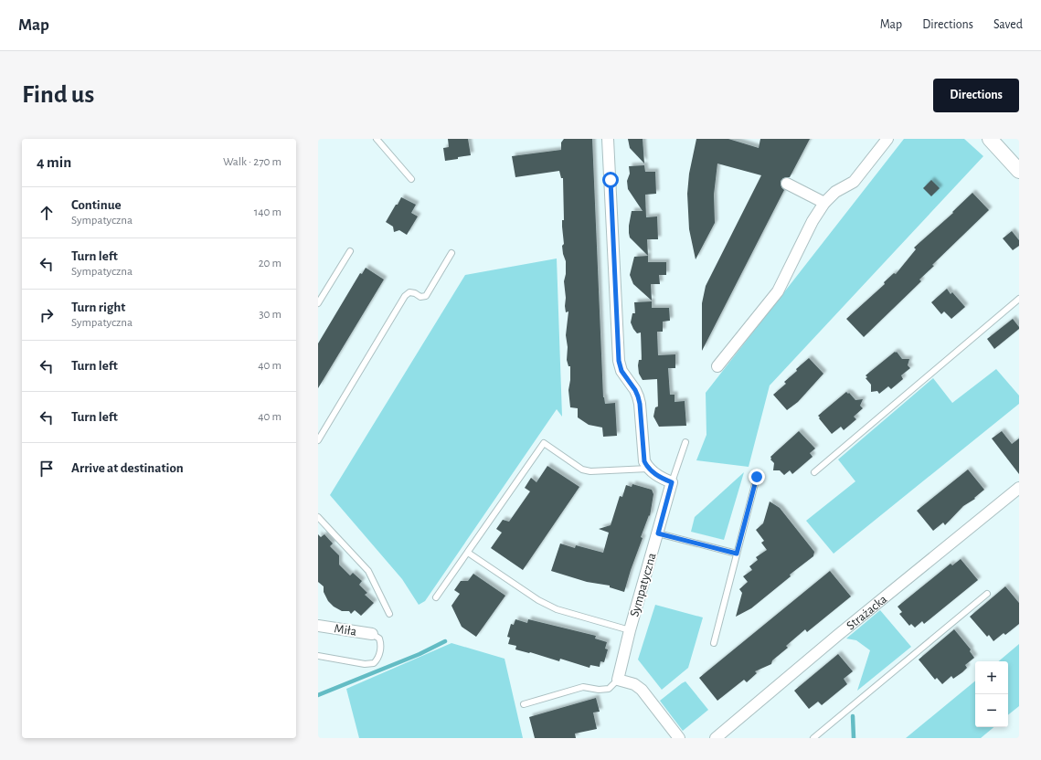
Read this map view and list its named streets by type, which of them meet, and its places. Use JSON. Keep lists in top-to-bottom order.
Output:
{
  "streets": {
    "street": ["Sympatyczna", "Strażacka", "Miła"]
  },
  "page": {
    "header": "Map",
    "nav": ["Map", "Directions", "Saved"],
    "buttons": "Directions",
    "title": "Find us",
    "heading": ["4 min", "Walk · 270 m"],
    "list": [
      ["Continue", "Sympatyczna", "140 m"],
      ["Turn left", "Sympatyczna", "20 m"],
      ["Turn right", "Sympatyczna", "30 m"],
      ["Turn left", "40 m"],
      ["Turn left", "40 m"],
      "Arrive at destination"
    ],
    "map_buttons": ["+", "−"]
  }
}
